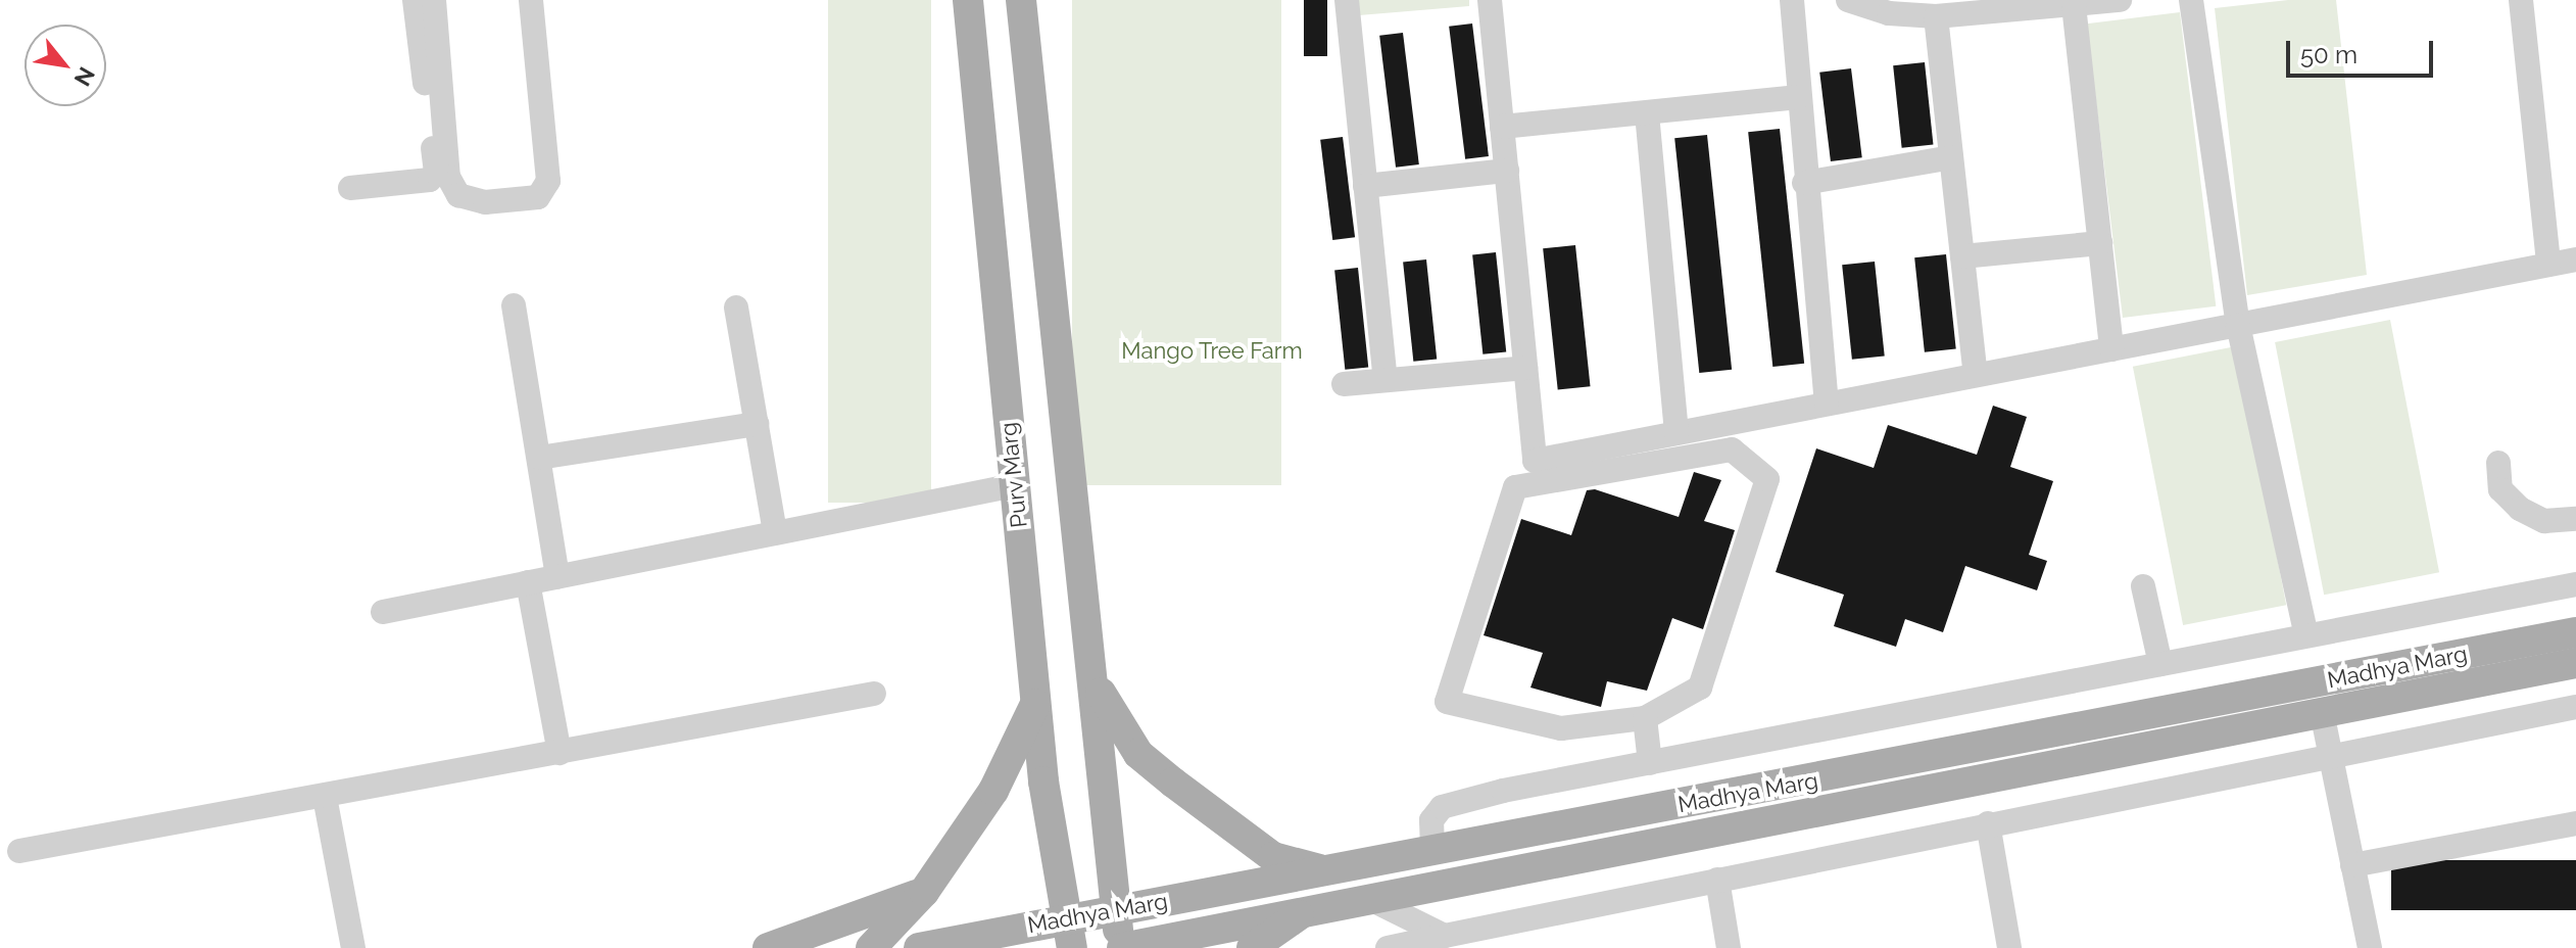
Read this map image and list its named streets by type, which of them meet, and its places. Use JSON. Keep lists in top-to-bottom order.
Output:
{
  "streets": {
    "main road": ["Purv Marg", "Madhya Marg"]
  },
  "crossings": [
    ["Purv Marg", "Madhya Marg"]
  ],
  "parks": ["Mango Tree Farm"],
  "scale_bar": "50 m",
  "north": "bottom right"
}
